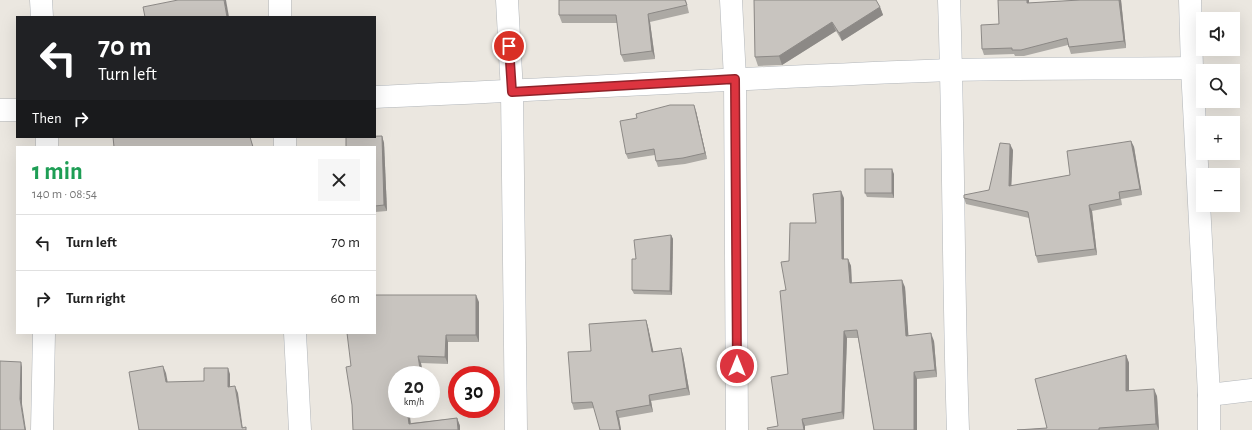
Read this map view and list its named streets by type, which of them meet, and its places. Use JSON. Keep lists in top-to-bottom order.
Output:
{
  "page": {
    "map_buttons": ["+", "−"],
    "turn": ["70 m", "Turn left"],
    "then": "Then",
    "heading": ["1 min", "140 m · 08:54"],
    "list": [
      {
        "name": "Turn left",
        "value": "70 m"
      },
      {
        "name": "Turn right",
        "value": "60 m"
      }
    ],
    "speed": "20 km/h",
    "limit": "30"
  }
}
